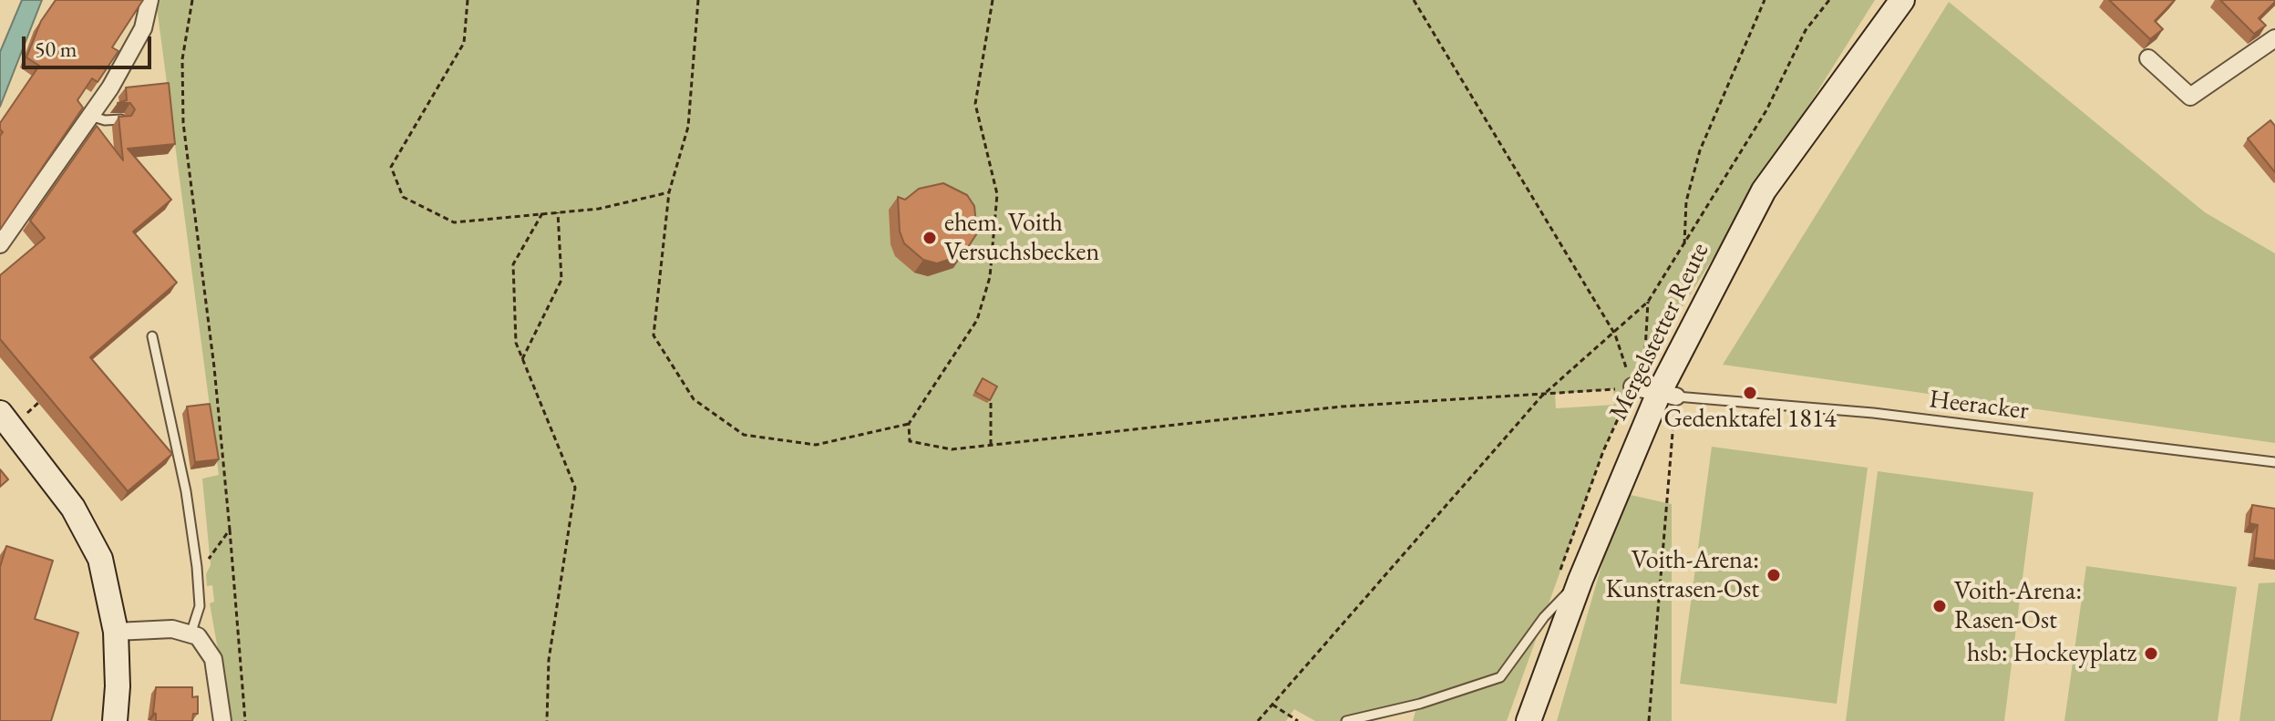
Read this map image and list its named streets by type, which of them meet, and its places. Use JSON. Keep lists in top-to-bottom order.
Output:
{
  "streets": {
    "street": ["Mergelstetter Reute"],
    "lane": ["Heeracker"]
  },
  "crossings": [
    ["Mergelstetter Reute", "Heeracker"]
  ],
  "places": [
    "ehem. Voith Versuchsbecken",
    "Gedenktafel 1814",
    "Voith-Arena: Kunstrasen-Ost",
    "Voith-Arena: Rasen-Ost",
    "hsb: Hockeyplatz"
  ],
  "scale_bar": "50 m"
}
